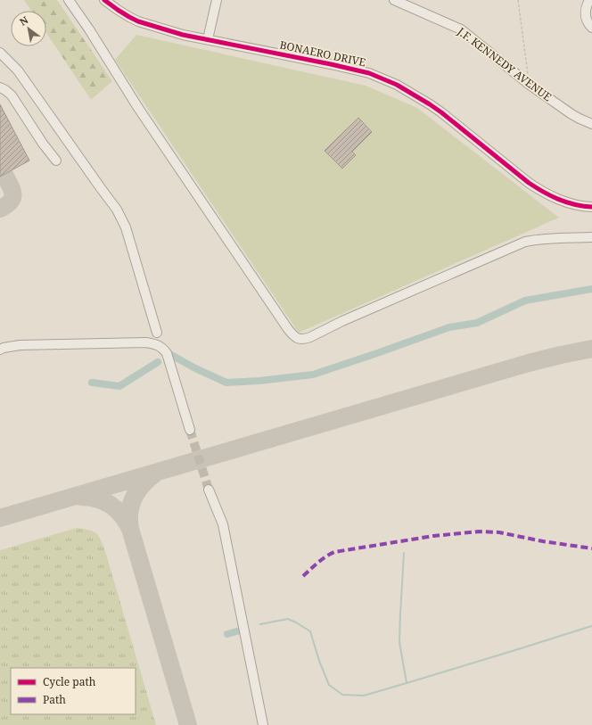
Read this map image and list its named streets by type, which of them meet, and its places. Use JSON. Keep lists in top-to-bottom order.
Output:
{
  "streets": {
    "street": ["BONAERO DRIVE", "J.F. KENNEDY AVENUE"]
  },
  "legend": ["Cycle path", "Path"],
  "north": "top left"
}
